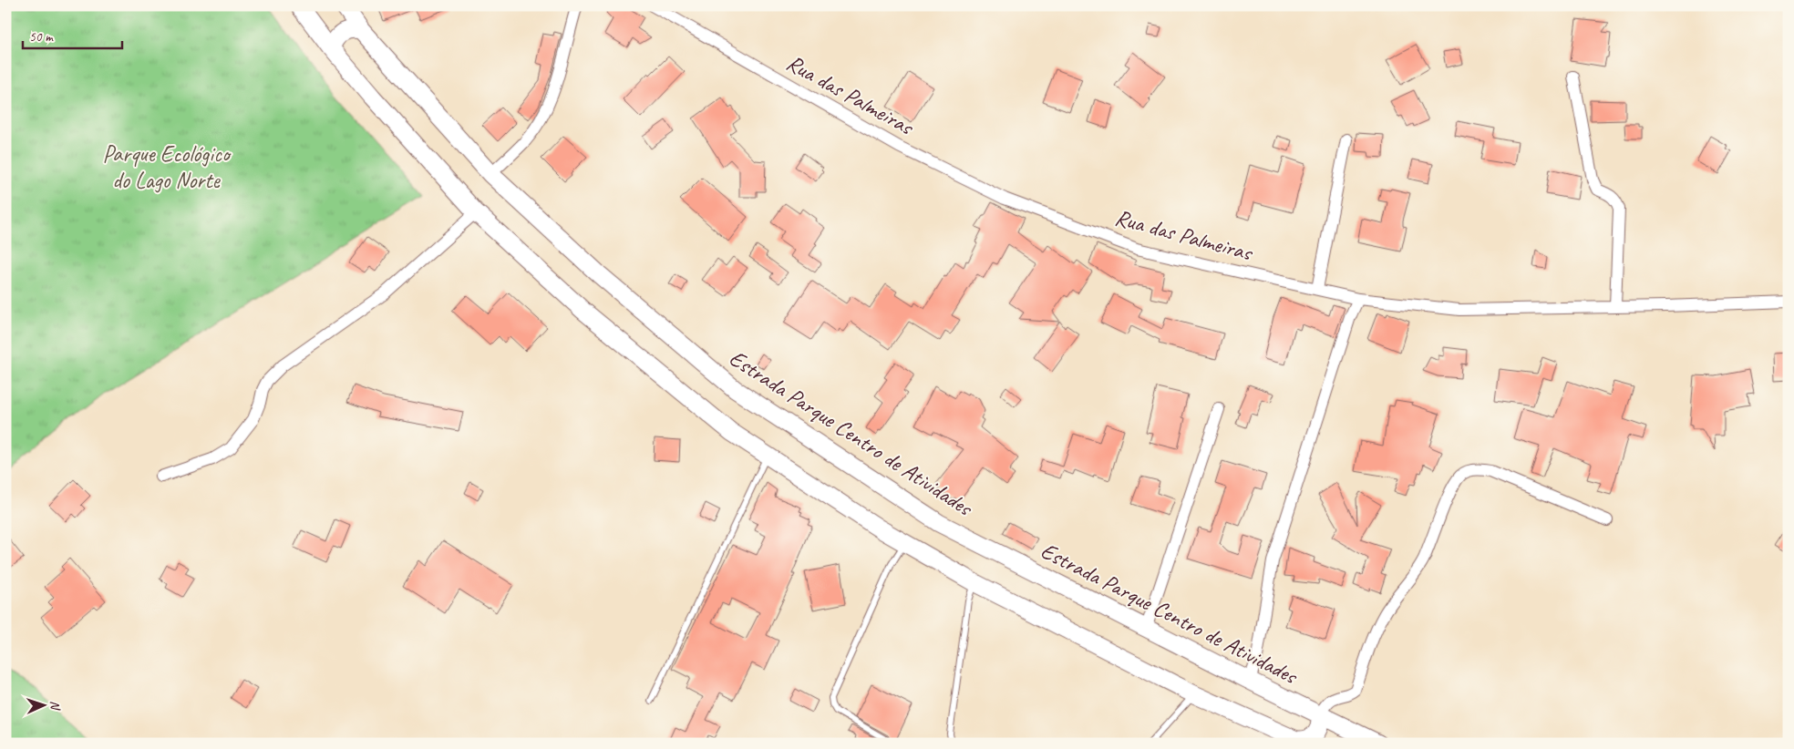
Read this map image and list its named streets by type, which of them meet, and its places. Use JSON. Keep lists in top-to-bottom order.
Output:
{
  "streets": {
    "main road": ["Estrada Parque Centro de Atividades"],
    "street": ["Rua das Palmeiras"]
  },
  "parks": ["Parque Ecológico do Lago Norte"],
  "scale_bar": "50 m",
  "north": "right"
}
